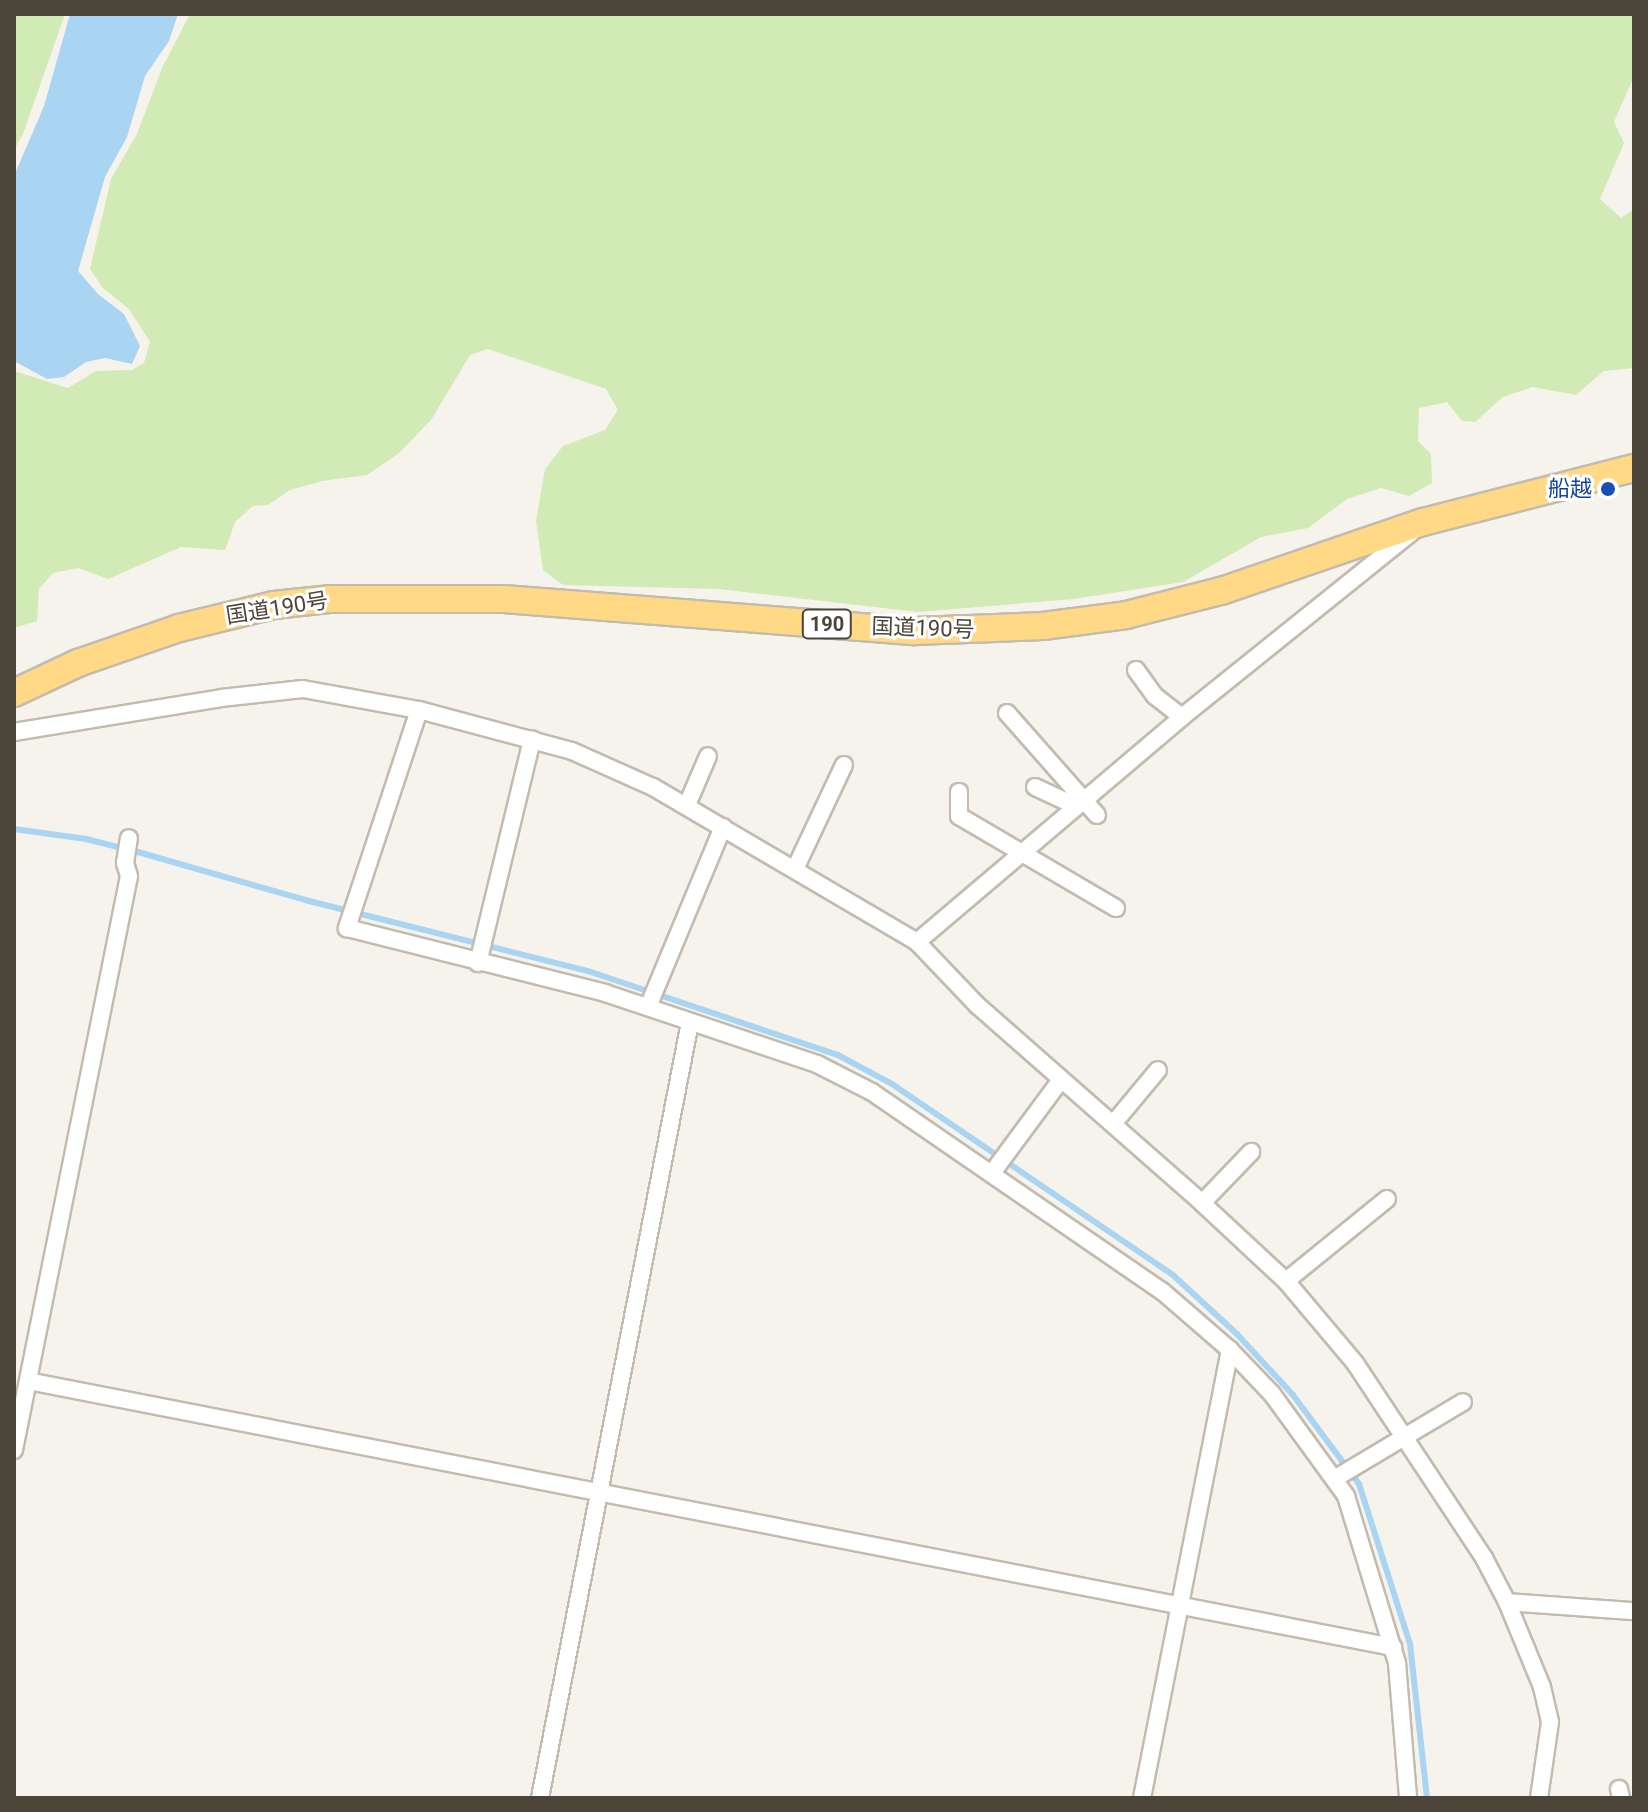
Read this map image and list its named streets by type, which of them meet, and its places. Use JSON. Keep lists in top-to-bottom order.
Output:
{
  "streets": {
    "highway": ["国道190号", "190"]
  },
  "places": ["船越"]
}
